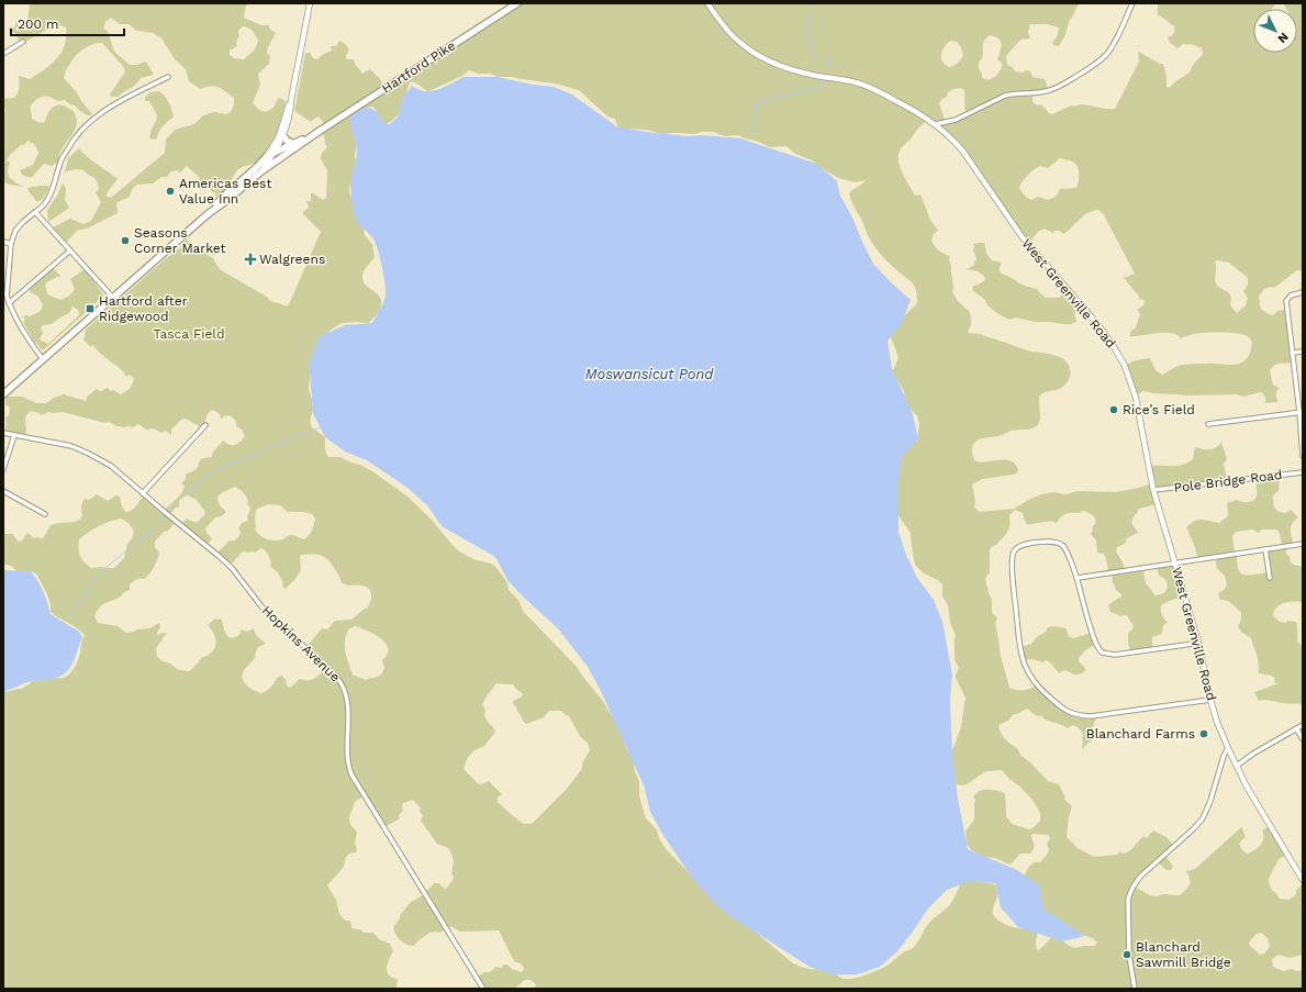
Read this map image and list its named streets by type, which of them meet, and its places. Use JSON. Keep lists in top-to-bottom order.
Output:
{
  "streets": {
    "highway": ["Hartford Pike"],
    "main road": ["West Greenville Road"],
    "street": ["Pole Bridge Road", "Hopkins Avenue"]
  },
  "crossings": [
    ["West Greenville Road", "Pole Bridge Road"]
  ],
  "water": ["Moswansicut Pond"],
  "parks": ["Tasca Field"],
  "places": {
    "other": [
      "Americas Best Value Inn",
      "Seasons Corner Market",
      "Rice’s Field",
      "Blanchard Farms",
      "Blanchard Sawmill Bridge"
    ],
    "health": ["Walgreens"],
    "transit": ["Hartford after Ridgewood"]
  },
  "scale_bar": "200 m",
  "north": "bottom right"
}
